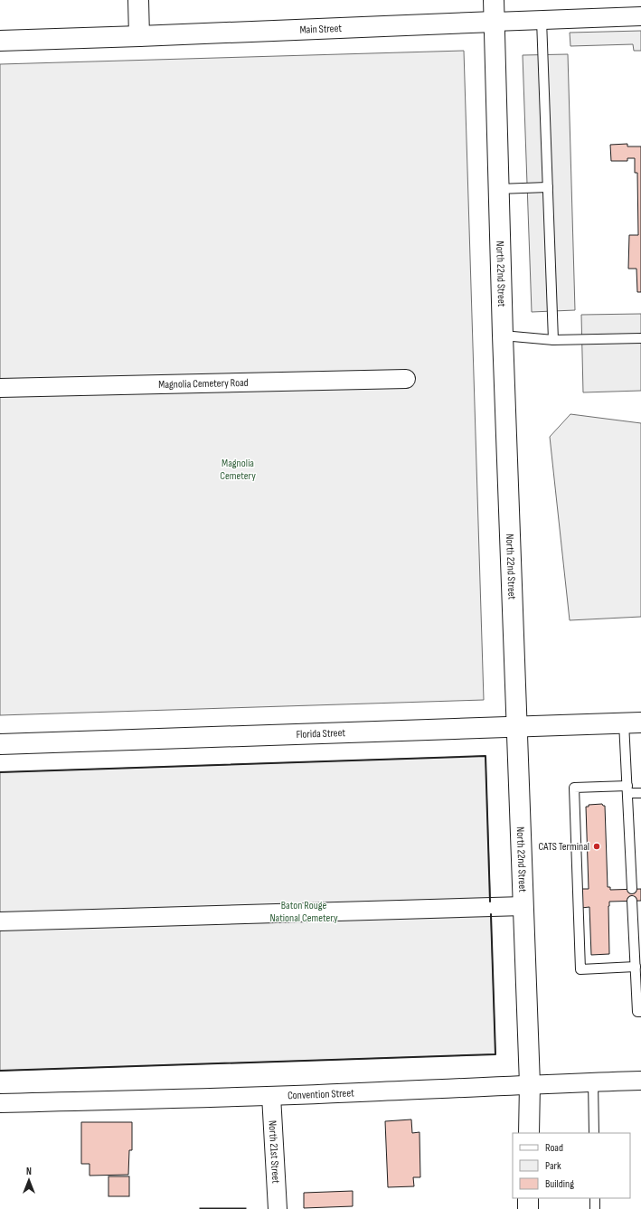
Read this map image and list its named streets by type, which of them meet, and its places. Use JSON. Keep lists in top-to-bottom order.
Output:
{
  "streets": {
    "main road": ["Main Street", "North 22nd Street", "Florida Street"],
    "street": ["Magnolia Cemetery Road", "Convention Street", "North 21st Street"]
  },
  "crossings": [
    ["Main Street", "North 22nd Street"],
    ["North 22nd Street", "Florida Street"],
    ["North 22nd Street", "Convention Street"],
    ["Convention Street", "North 21st Street"]
  ],
  "parks": ["Magnolia Cemetery", "Baton Rouge National Cemetery"],
  "places": ["CATS Terminal"],
  "legend": ["Road", "Park", "Building"],
  "north": "top"
}
